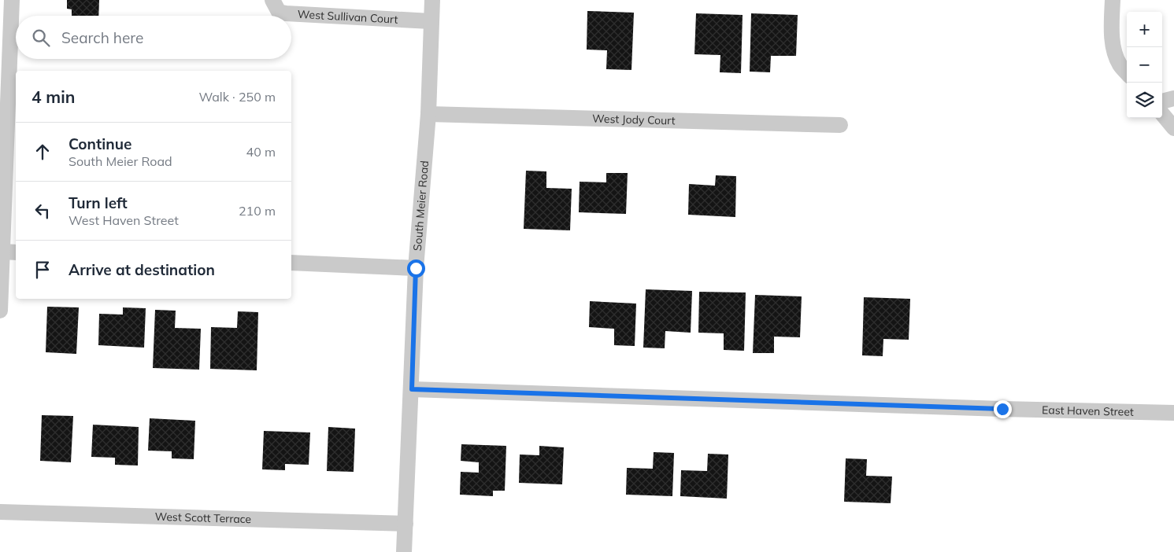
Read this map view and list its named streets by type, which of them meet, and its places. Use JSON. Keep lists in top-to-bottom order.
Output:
{
  "streets": {
    "street": [
      "West Sullivan Court",
      "West Jody Court",
      "South Meier Road",
      "East Haven Street",
      "West Scott Terrace"
    ]
  },
  "crossings": [
    ["West Sullivan Court", "South Meier Road"],
    ["West Jody Court", "South Meier Road"],
    ["South Meier Road", "East Haven Street"],
    ["South Meier Road", "West Scott Terrace"]
  ],
  "page": {
    "map_buttons": ["+", "−"],
    "search": "Search here",
    "heading": ["4 min", "Walk · 250 m"],
    "list": [
      ["Continue", "South Meier Road", "40 m"],
      ["Turn left", "West Haven Street", "210 m"],
      "Arrive at destination"
    ]
  }
}
